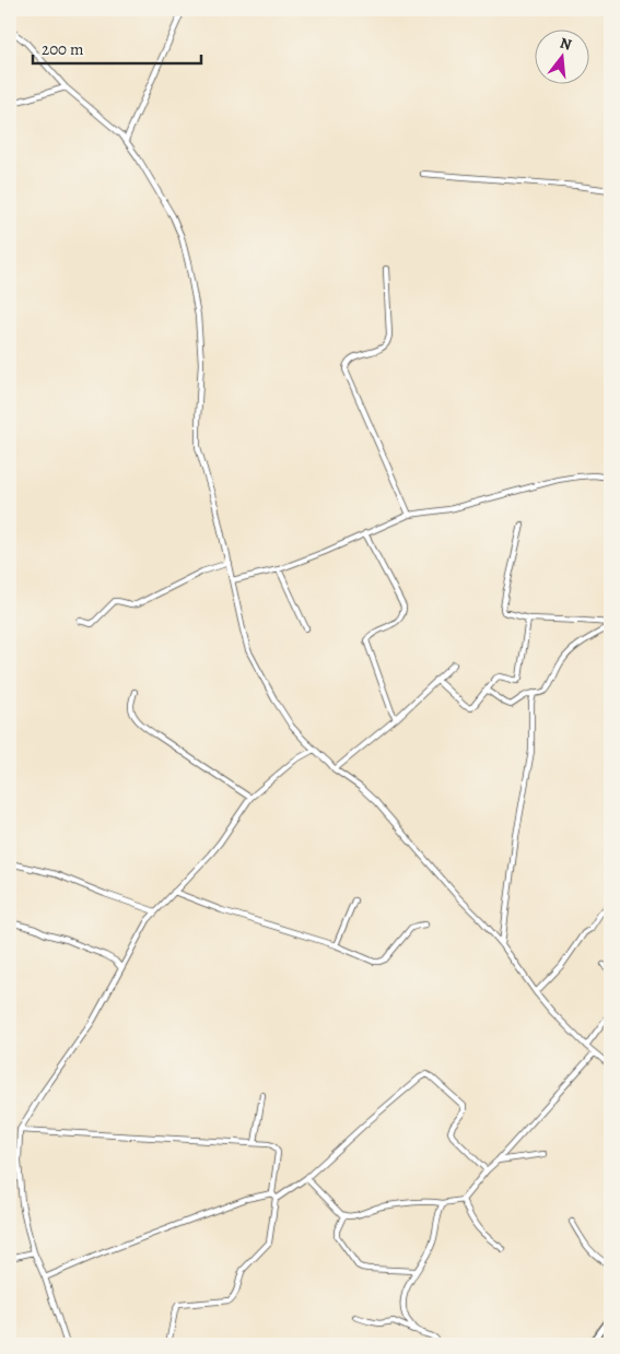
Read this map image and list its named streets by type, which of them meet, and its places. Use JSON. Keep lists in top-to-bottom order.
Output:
{
  "scale_bar": "200 m",
  "north": "top"
}
